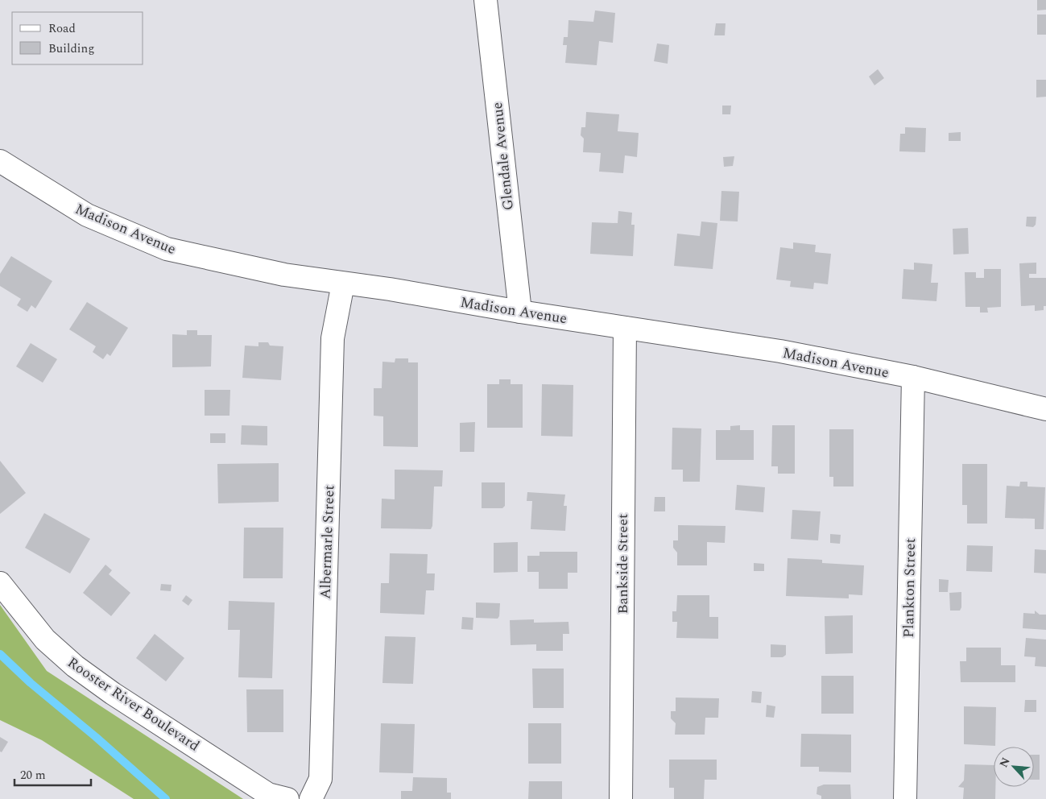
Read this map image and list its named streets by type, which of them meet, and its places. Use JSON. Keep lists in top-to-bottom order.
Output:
{
  "streets": {
    "street": [
      "Glendale Avenue",
      "Madison Avenue",
      "Albermarle Street",
      "Bankside Street",
      "Plankton Street",
      "Rooster River Boulevard"
    ]
  },
  "crossings": [
    ["Glendale Avenue", "Madison Avenue"],
    ["Madison Avenue", "Albermarle Street"],
    ["Madison Avenue", "Bankside Street"],
    ["Madison Avenue", "Plankton Street"]
  ],
  "legend": ["Road", "Building"],
  "scale_bar": "20 m",
  "north": "top left"
}
